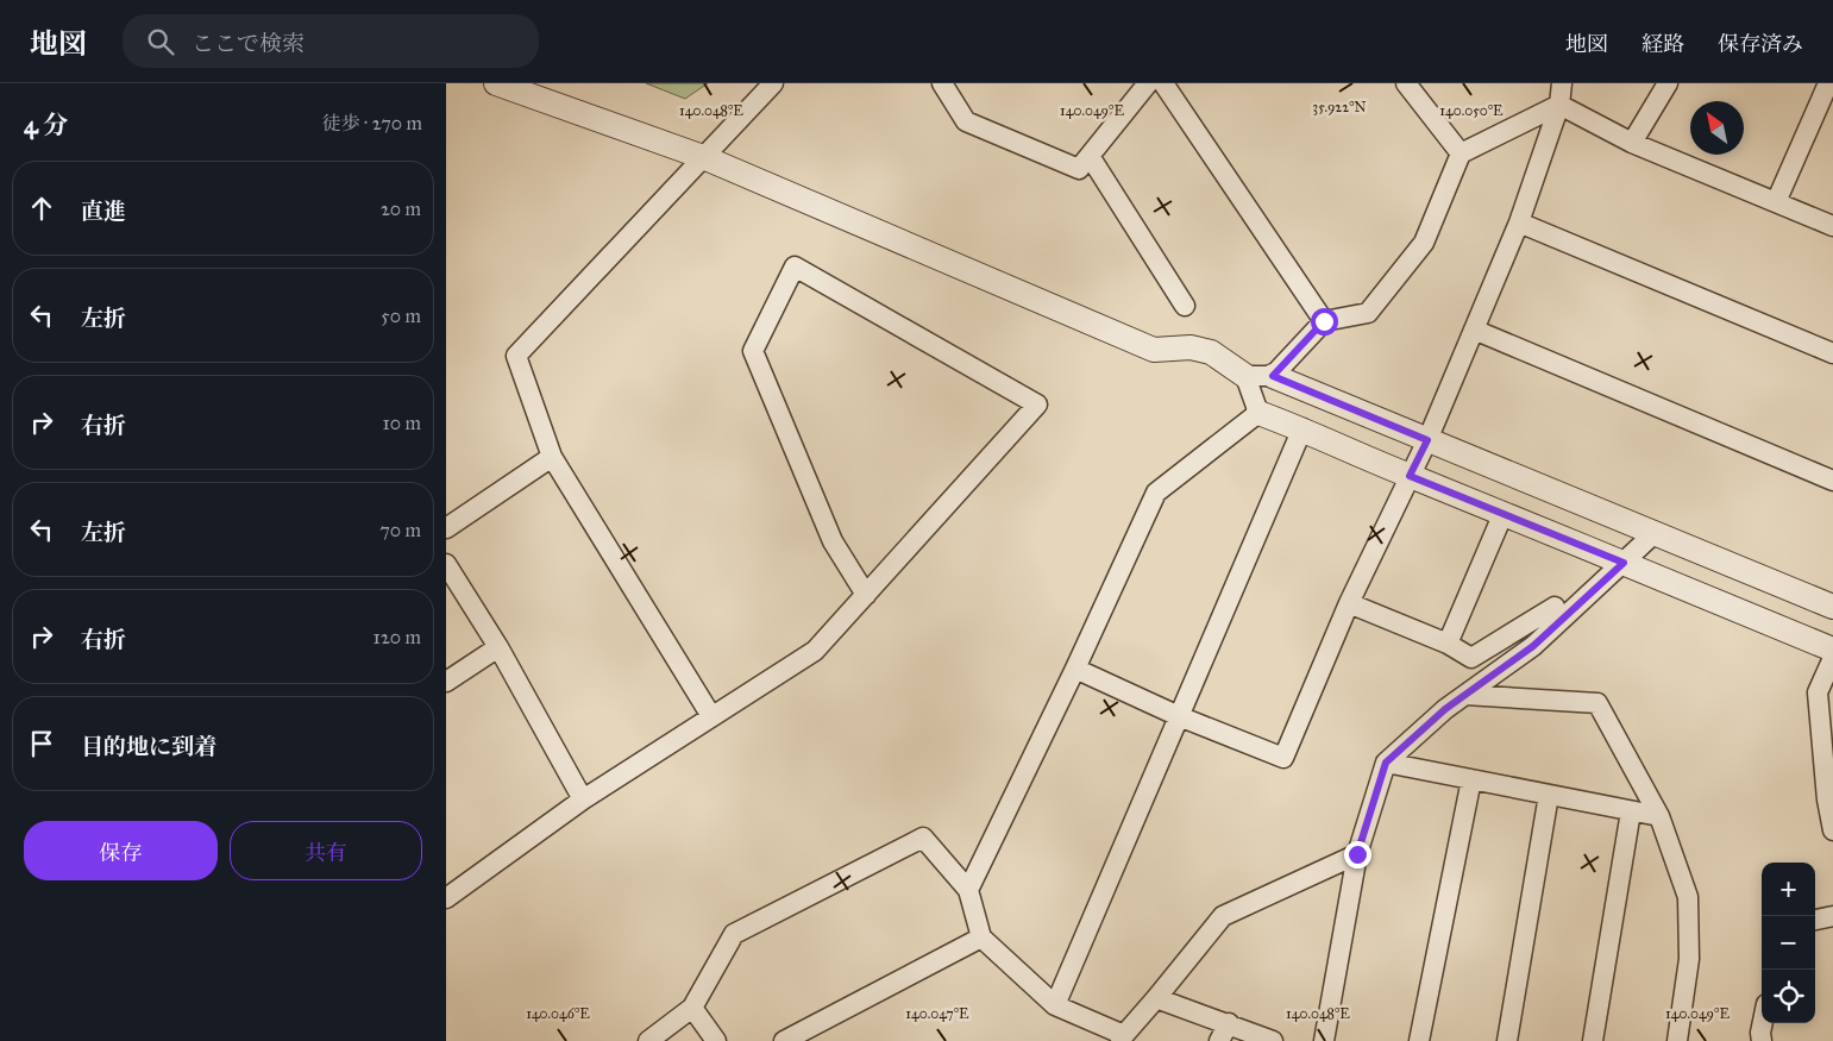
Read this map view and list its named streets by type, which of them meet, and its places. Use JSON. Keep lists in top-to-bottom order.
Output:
{
  "north": "top left",
  "page": {
    "header": "地図",
    "search": "ここで検索",
    "nav": ["地図", "経路", "保存済み"],
    "heading": ["4 分", "徒歩 · 270 m"],
    "list": [
      ["直進", "20 m"],
      ["左折", "50 m"],
      ["右折", "10 m"],
      ["左折", "70 m"],
      ["右折", "120 m"],
      "目的地に到着"
    ],
    "buttons": ["保存", "共有"],
    "map_buttons": ["+", "−"]
  },
  "coordinates": [
    "35.922°N",
    "140.048°E",
    "140.049°E",
    "140.050°E",
    "140.046°E",
    "140.047°E"
  ]
}
